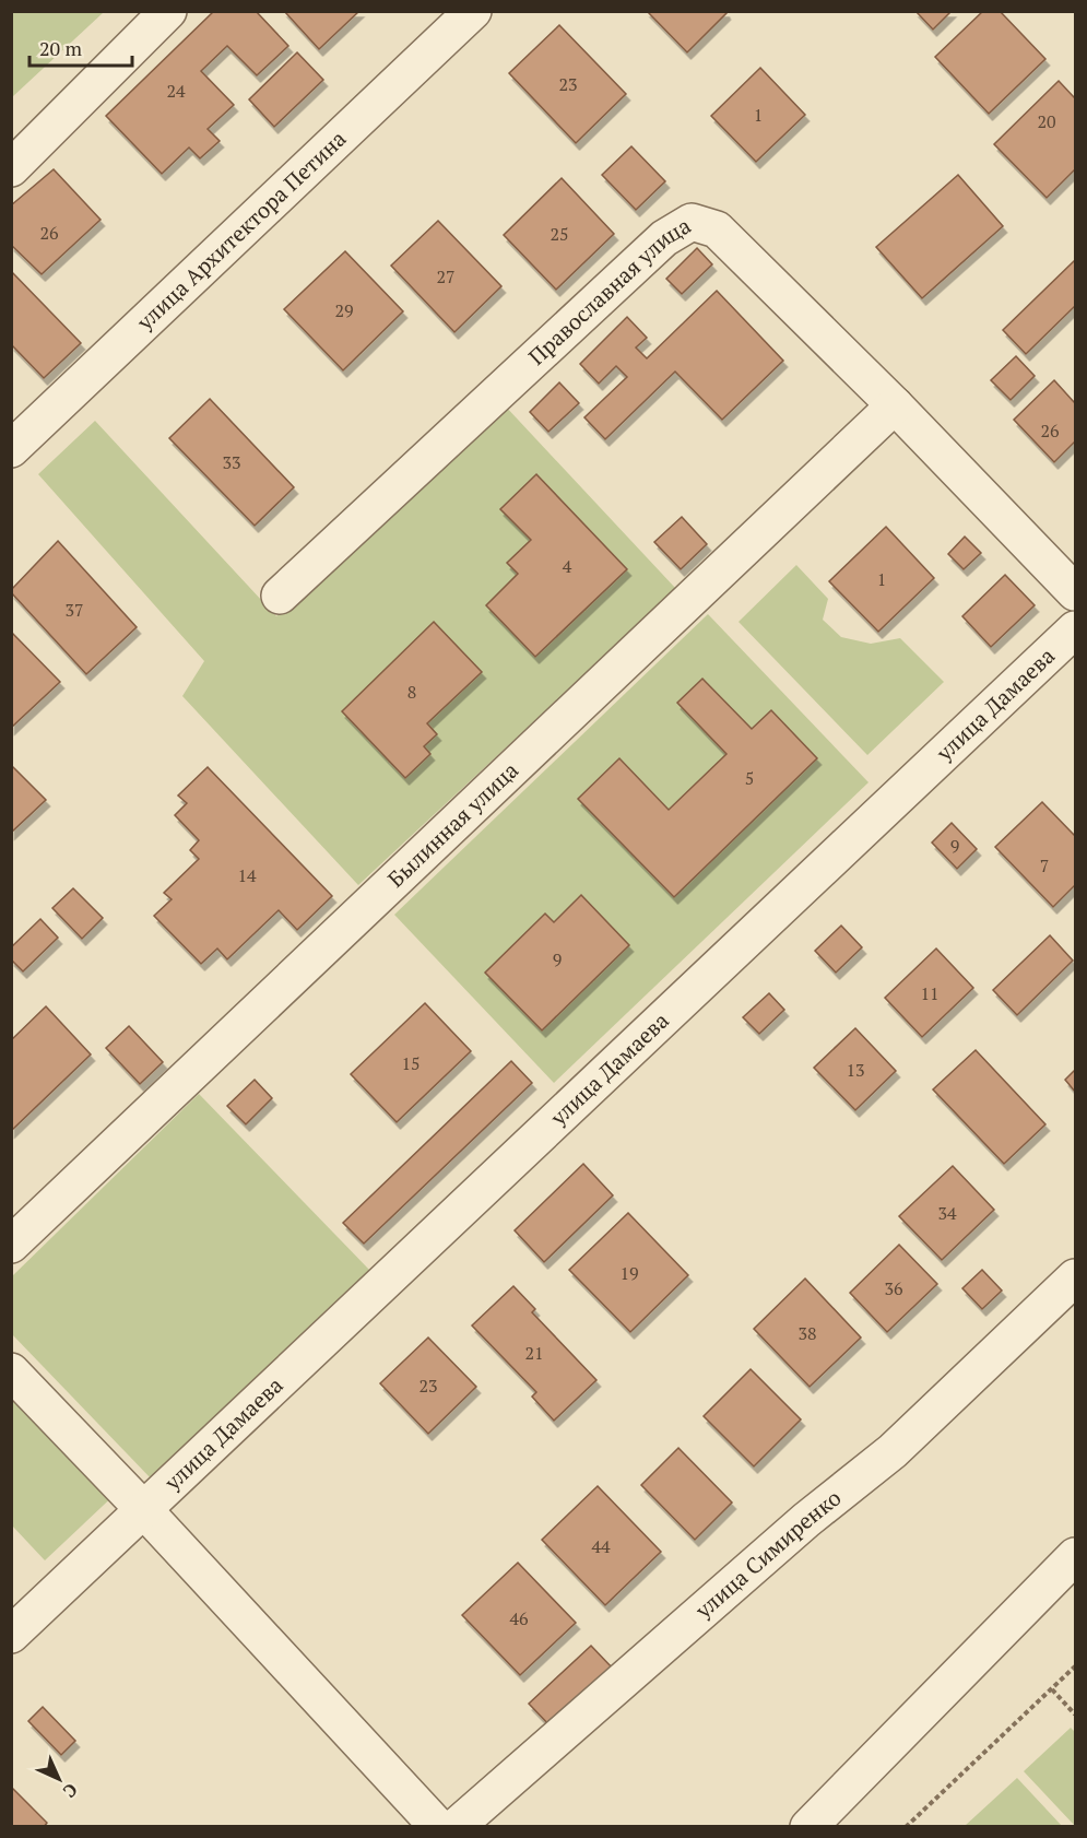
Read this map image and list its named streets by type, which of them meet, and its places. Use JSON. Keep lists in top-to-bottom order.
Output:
{
  "streets": {
    "street": [
      "улица Архитектора Петина",
      "Православная улица",
      "улица Дамаева",
      "Былинная улица",
      "улица Симиренко"
    ]
  },
  "crossings": [
    ["Православная улица", "Былинная улица"]
  ],
  "house_numbers": [
    "23",
    "24",
    "1",
    "20",
    "26",
    "25",
    "27",
    "29",
    "26",
    "33",
    "4",
    "1",
    "37",
    "8",
    "5",
    "9",
    "7",
    "14",
    "9",
    "11",
    "15",
    "13",
    "34",
    "19",
    "36",
    "38",
    "21",
    "23",
    "44",
    "46"
  ],
  "scale_bar": "20 m",
  "north": "bottom right"
}
